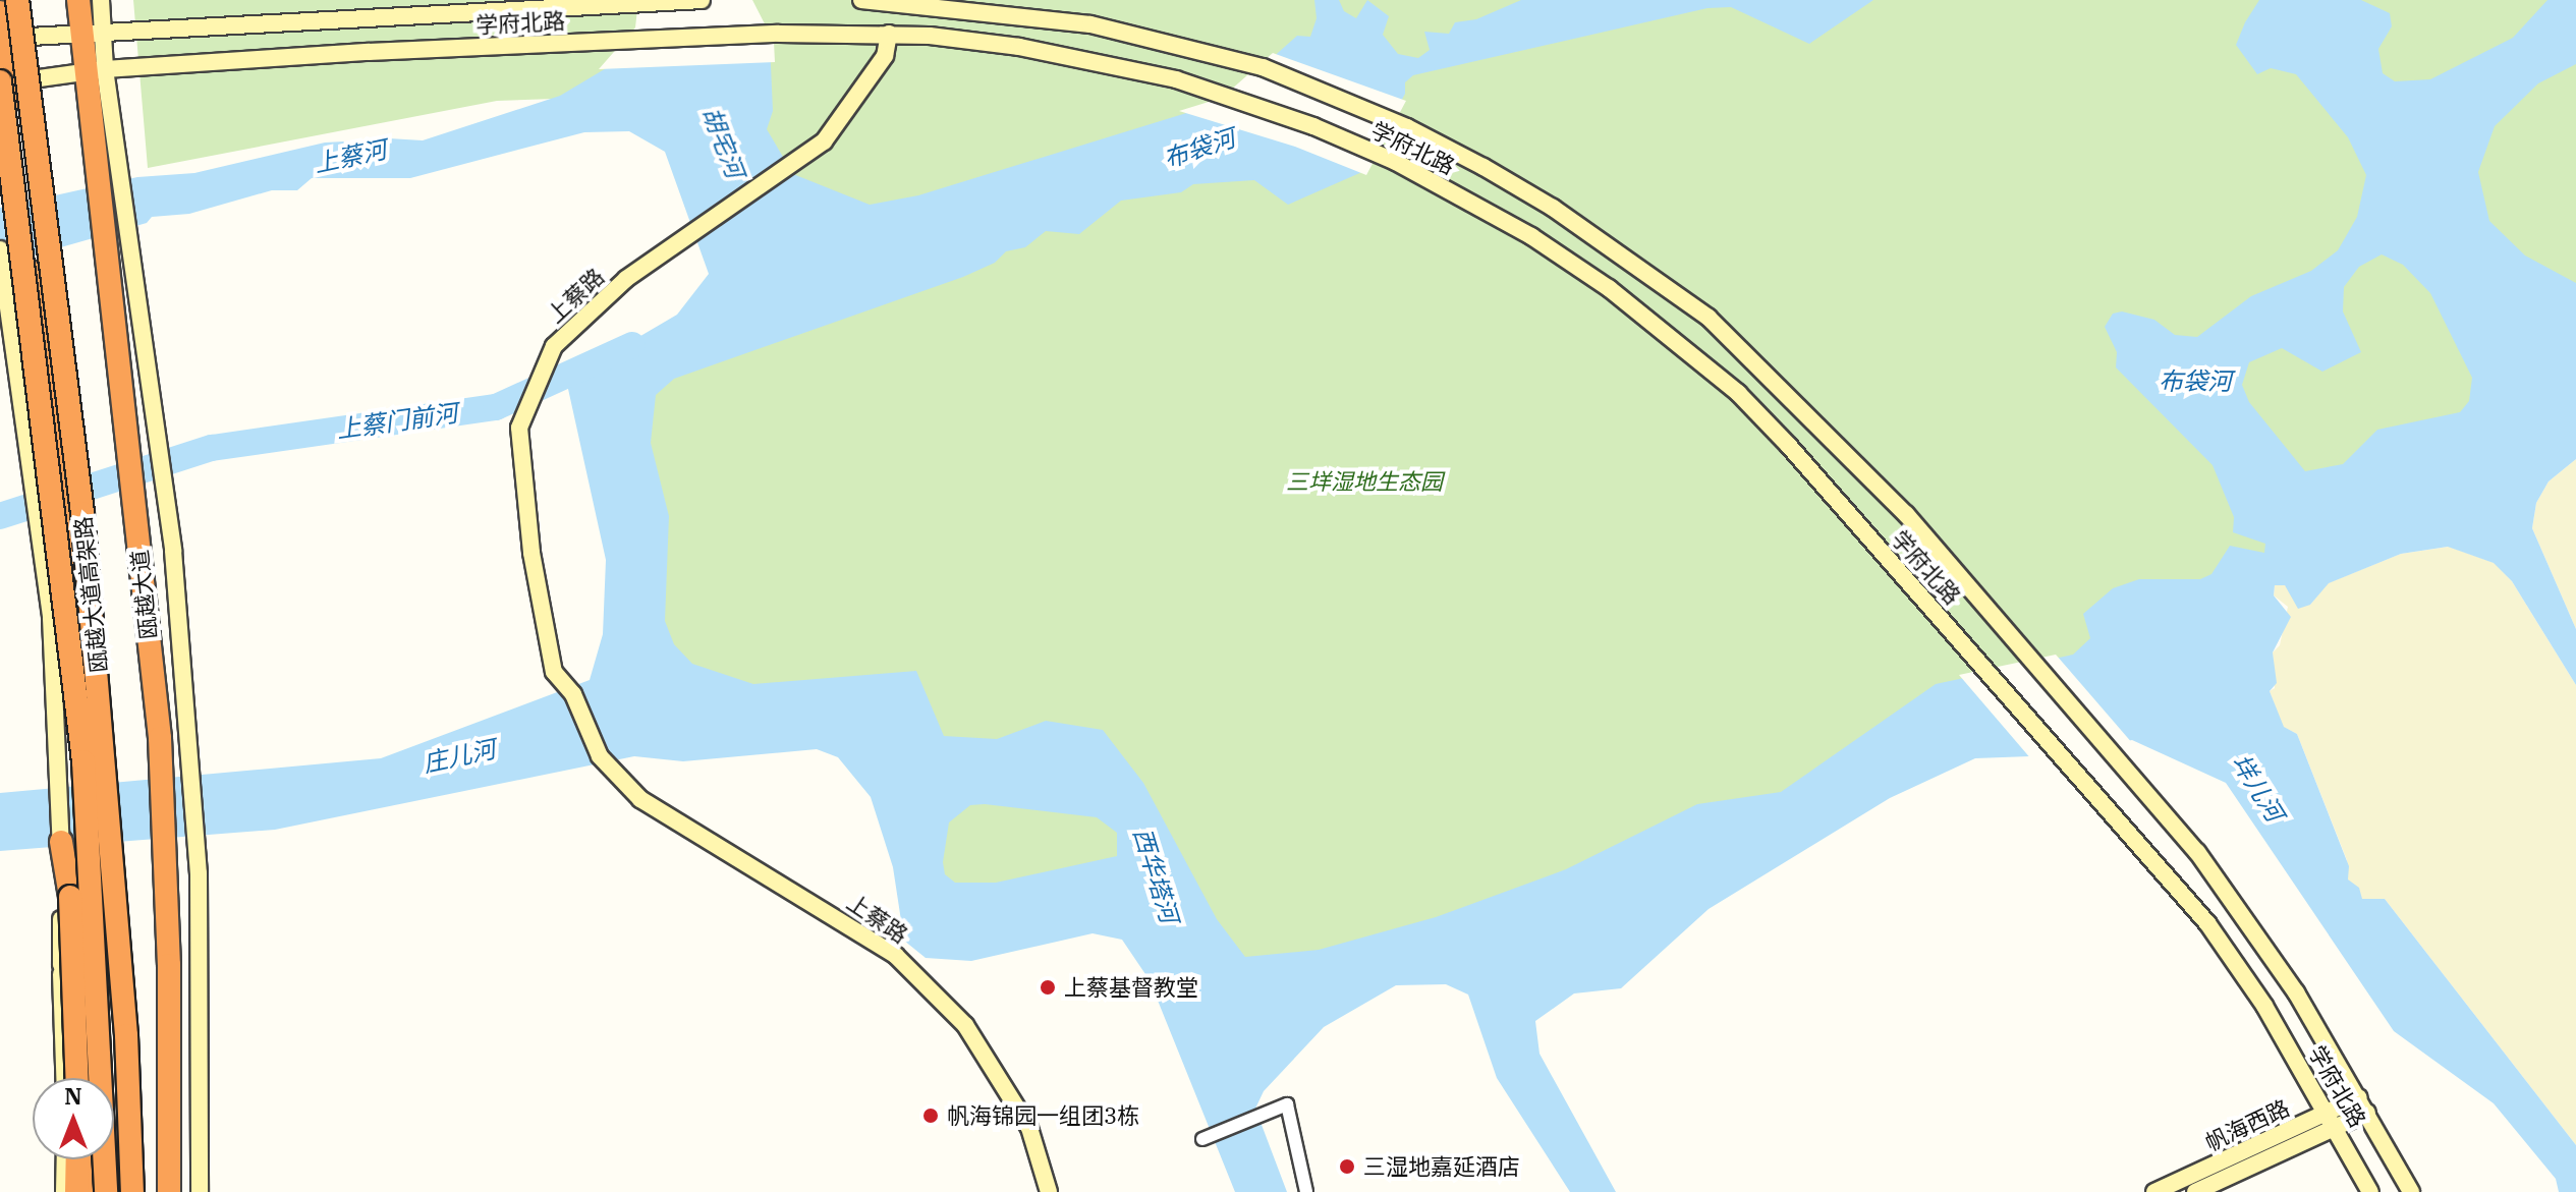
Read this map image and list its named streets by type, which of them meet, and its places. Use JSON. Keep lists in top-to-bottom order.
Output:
{
  "streets": {
    "highway": ["瓯越大道高架路", "瓯越大道"],
    "main road": ["学府北路", "上蔡路", "帆海西路"]
  },
  "crossings": [
    ["学府北路", "上蔡路"],
    ["学府北路", "瓯越大道高架路"],
    ["学府北路", "瓯越大道"],
    ["学府北路", "帆海西路"]
  ],
  "water": [
    "胡宅河",
    "布袋河",
    "上蔡河",
    "上蔡门前河",
    "庄儿河",
    "垟儿河",
    "西华塔河"
  ],
  "parks": ["三垟湿地生态园"],
  "places": ["上蔡基督教堂", "帆海锦园一组团3栋", "三湿地嘉延酒店"],
  "north": "top"
}
